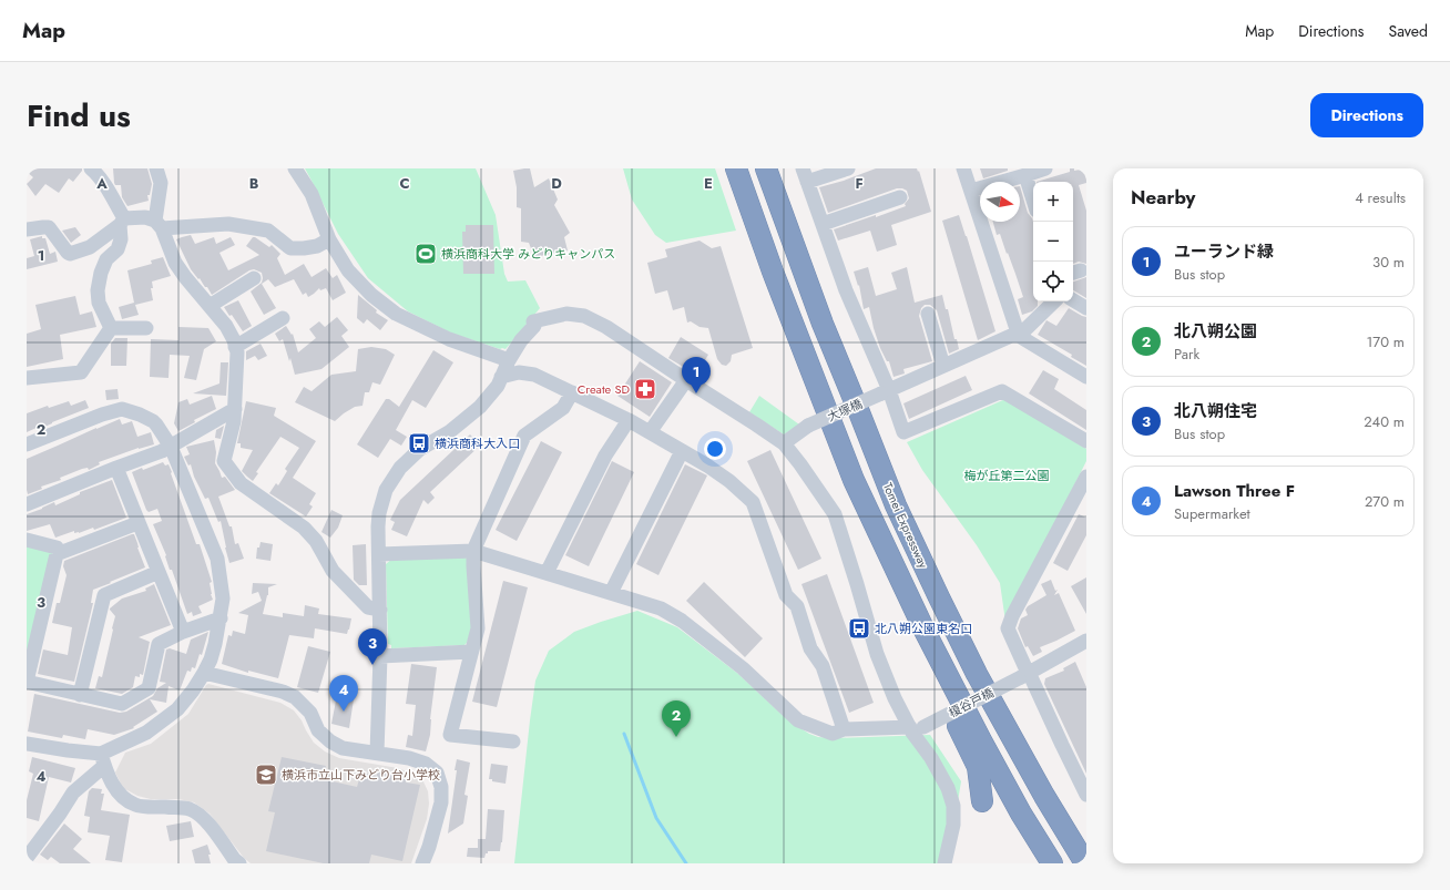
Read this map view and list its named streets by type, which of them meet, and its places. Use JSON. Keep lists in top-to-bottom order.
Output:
{
  "streets": {
    "highway": ["Tomei Expressway"],
    "street": ["大塚橋", "榎谷戸橋"]
  },
  "parks": ["梅が丘第二公園"],
  "places": {
    "sports": ["横浜商科大学 みどりキャンパス"],
    "pharmacy": ["Create SD"],
    "bus stop": ["横浜商科大入口", "北八朔公園東名口"],
    "school or university": ["横浜市立山下みどり台小学校"]
  },
  "north": "right",
  "page": {
    "header": "Map",
    "nav": ["Map", "Directions", "Saved"],
    "title": "Find us",
    "buttons": "Directions",
    "heading": ["Nearby", "4 results"],
    "map_buttons": ["+", "−"],
    "list": [
      {
        "mark": "1",
        "name": "ユーランド緑",
        "note": "Bus stop",
        "value": "30 m"
      },
      {
        "mark": "2",
        "name": "北八朔公園",
        "note": "Park",
        "value": "170 m"
      },
      {
        "mark": "3",
        "name": "北八朔住宅",
        "note": "Bus stop",
        "value": "240 m"
      },
      {
        "mark": "4",
        "name": "Lawson Three F",
        "note": "Supermarket",
        "value": "270 m"
      }
    ],
    "pins": [
      "1",
      "3",
      "4",
      "2"
    ]
  },
  "grid": {
    "columns": [
      "A",
      "B",
      "C",
      "D",
      "E",
      "F"
    ],
    "rows": [
      "1",
      "2",
      "3",
      "4"
    ]
  }
}
